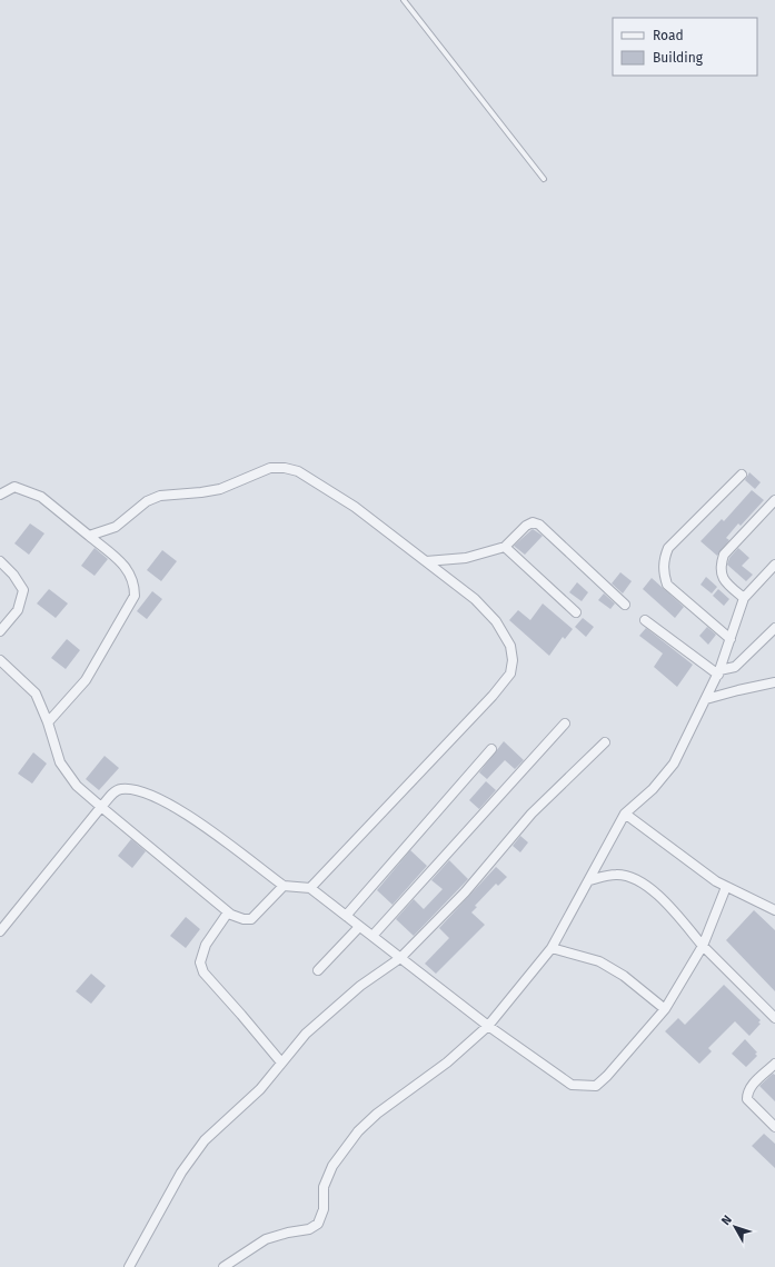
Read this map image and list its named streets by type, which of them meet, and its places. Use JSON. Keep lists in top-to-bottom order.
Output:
{
  "legend": ["Road", "Building"],
  "north": "top left"
}
